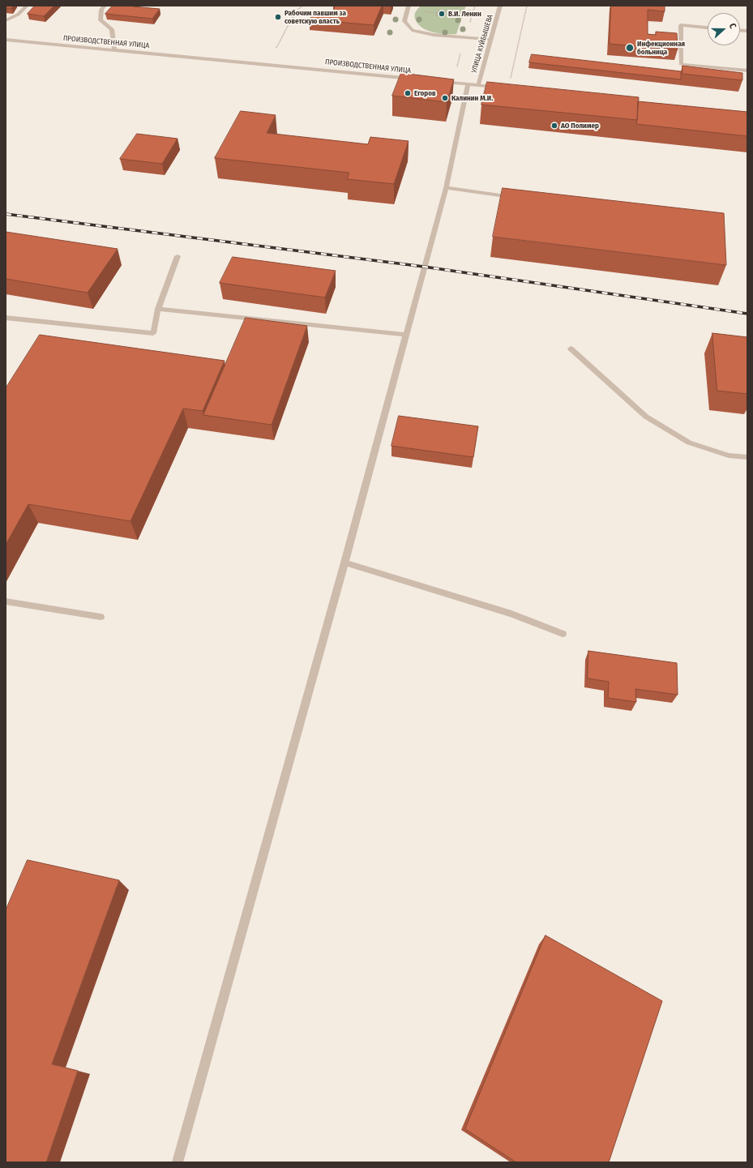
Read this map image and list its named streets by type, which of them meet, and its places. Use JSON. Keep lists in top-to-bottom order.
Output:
{
  "streets": {
    "street": ["ПРОИЗВОДСТВЕННАЯ УЛИЦА", "УЛИЦА КУЙБЫШЕВА"]
  },
  "places": [
    "В.И. Ленин",
    "Рабочим павшим за советскую власть",
    "Инфекционная больница",
    "Егоров",
    "Калинин М.И.",
    "АО Полимер"
  ],
  "north": "right"
}
